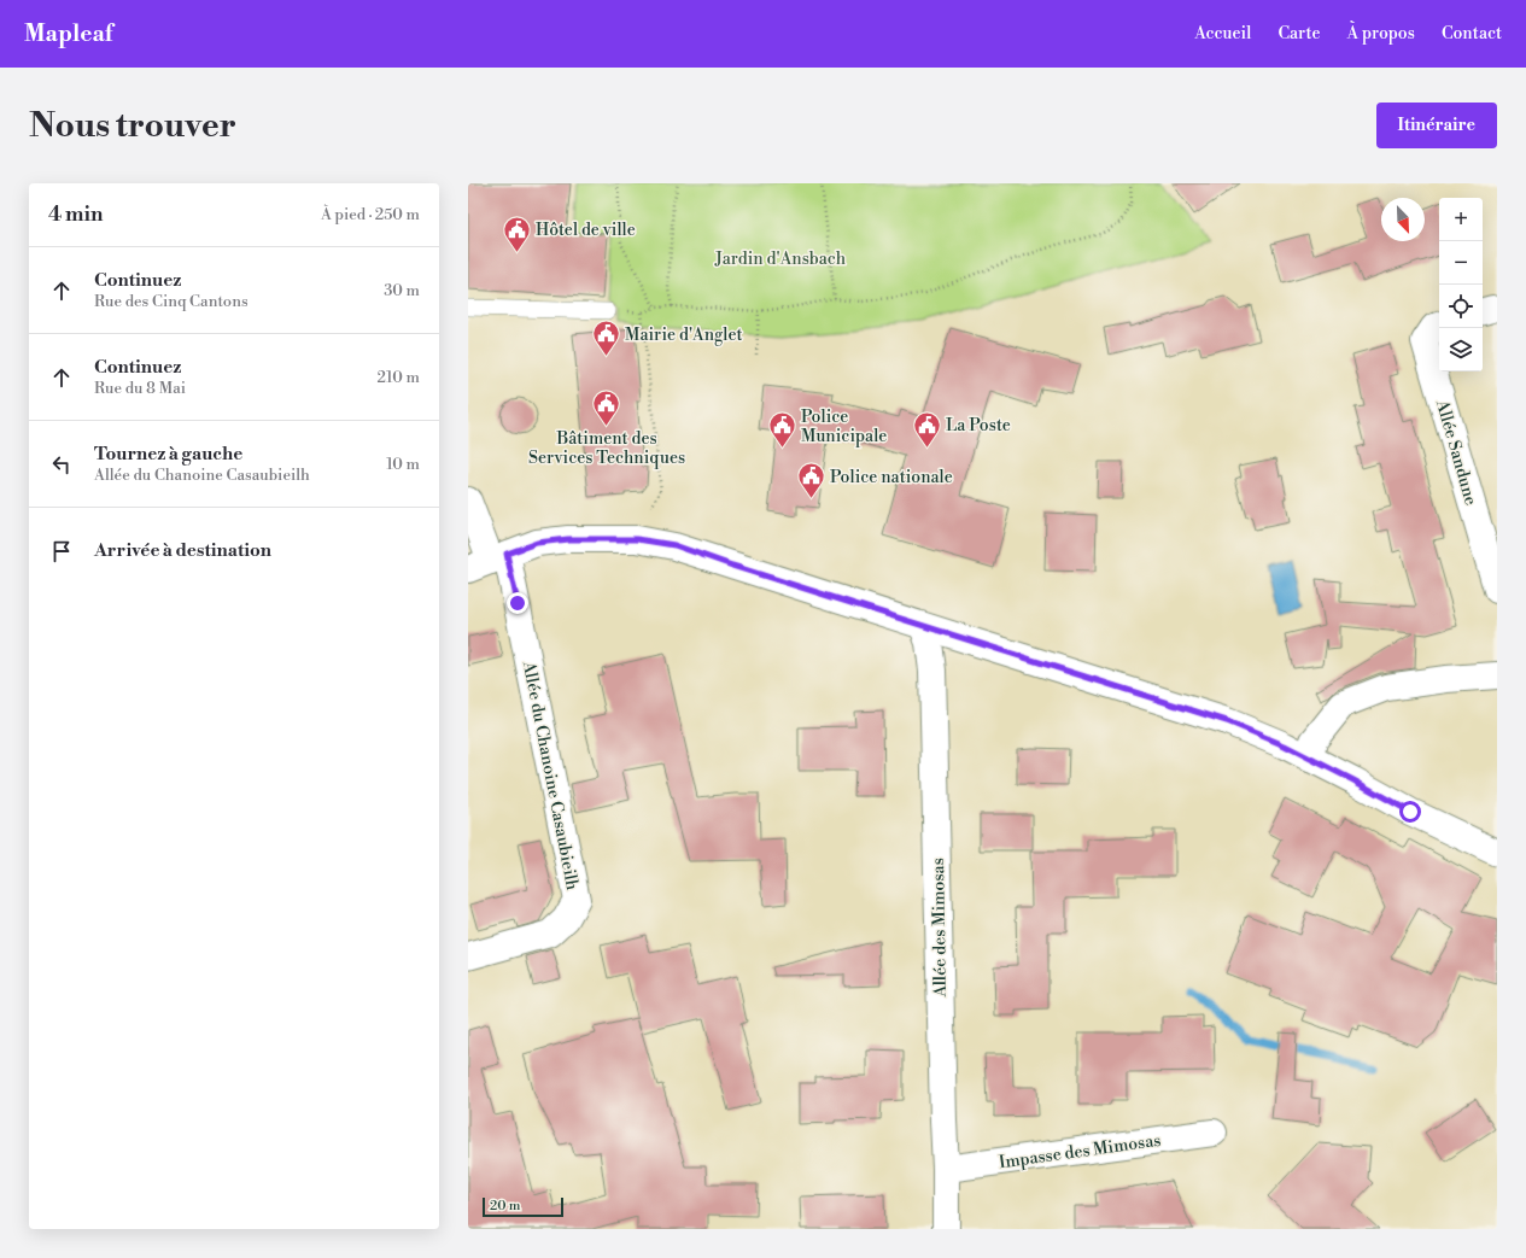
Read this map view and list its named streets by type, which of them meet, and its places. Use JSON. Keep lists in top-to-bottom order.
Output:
{
  "streets": {
    "street": [
      "Allée Sandune",
      "Allée du Chanoine Casaubieilh",
      "Allée des Mimosas",
      "Impasse des Mimosas"
    ]
  },
  "crossings": [
    ["Allée des Mimosas", "Impasse des Mimosas"]
  ],
  "parks": ["Jardin d'Ansbach"],
  "places": {
    "public building": [
      "Hôtel de ville",
      "Mairie d'Anglet",
      "Bâtiment des Services Techniques",
      "La Poste",
      "Police Municipale",
      "Police nationale"
    ]
  },
  "scale_bar": "20 m",
  "north": "bottom right",
  "page": {
    "header": "Mapleaf",
    "nav": [
      "Accueil",
      "Carte",
      "À propos",
      "Contact"
    ],
    "buttons": "Itinéraire",
    "title": "Nous trouver",
    "heading": ["4 min", "À pied · 250 m"],
    "map_buttons": ["+", "−"],
    "list": [
      ["Continuez", "Rue des Cinq Cantons", "30 m"],
      ["Continuez", "Rue du 8 Mai", "210 m"],
      ["Tournez à gauche", "Allée du Chanoine Casaubieilh", "10 m"],
      "Arrivée à destination"
    ],
    "scale": "20 m"
  }
}
